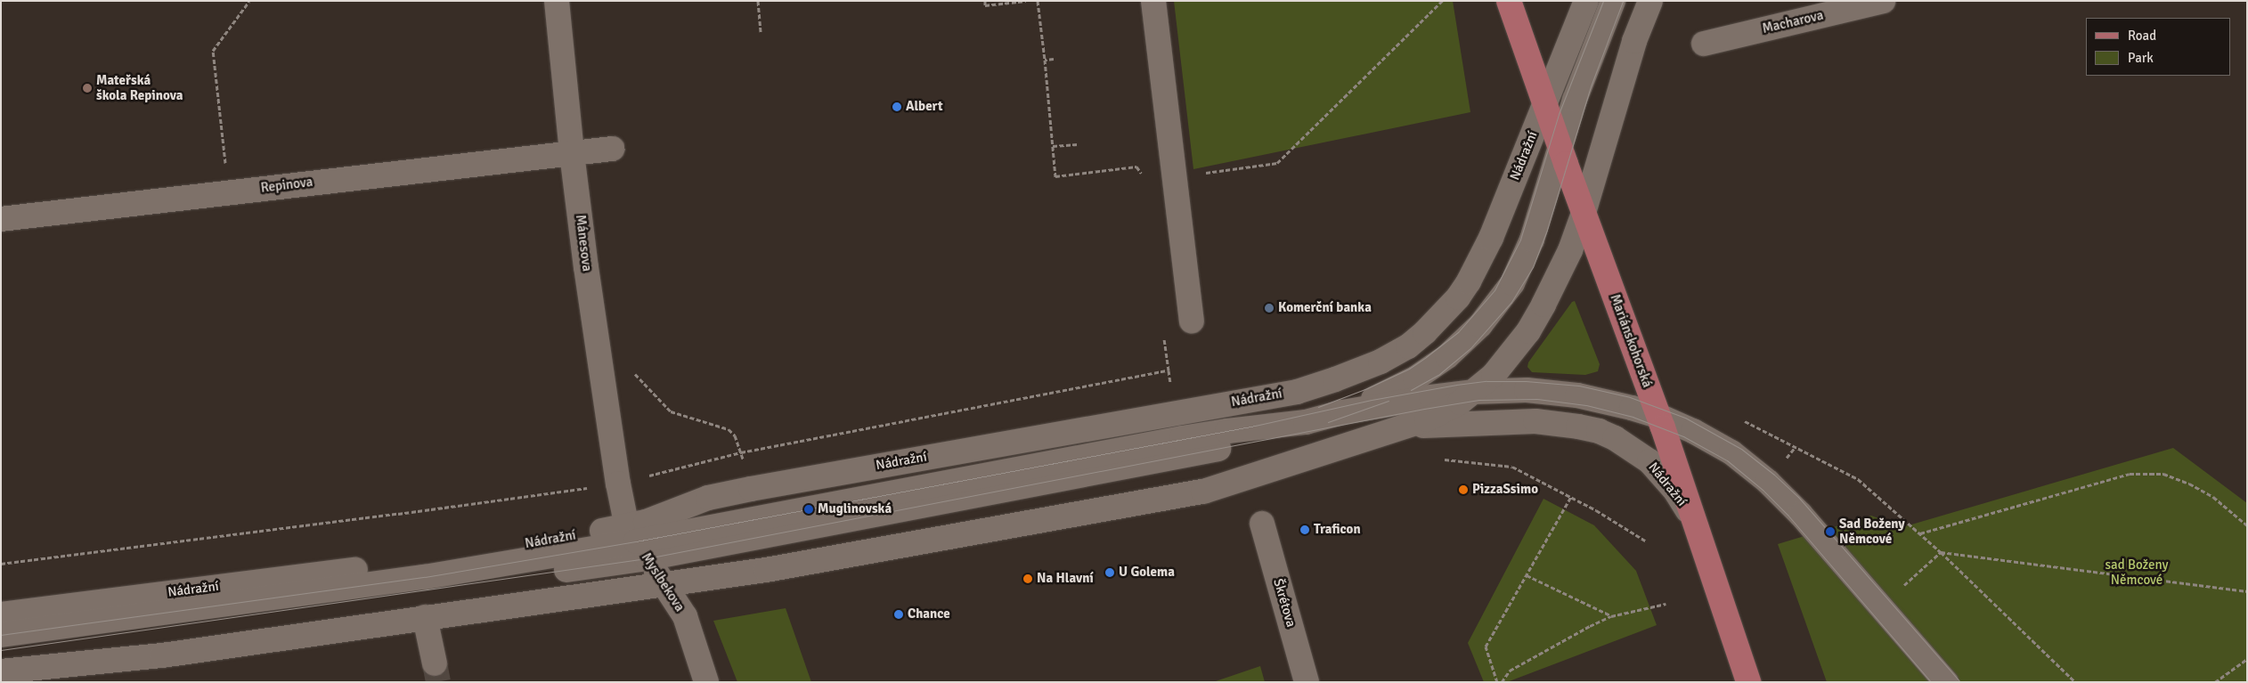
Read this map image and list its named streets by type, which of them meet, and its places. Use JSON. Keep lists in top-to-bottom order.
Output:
{
  "streets": {
    "main road": ["Mariánskohorská"],
    "street": [
      "Macharova",
      "Nádražní",
      "Repinova",
      "Mánesova",
      "Myslbekova",
      "Škrétova"
    ]
  },
  "crossings": [
    ["Nádražní", "Mariánskohorská"],
    ["Nádražní", "Myslbekova"],
    ["Repinova", "Mánesova"],
    ["Mánesova", "Myslbekova"]
  ],
  "parks": ["sad Boženy Němcové"],
  "places": [
    "Mateřská škola Repinova",
    "Albert",
    "Komerční banka",
    "PizzaSsimo",
    "Muglinovská",
    "Traficon",
    "Sad Boženy Němcové",
    "U Golema",
    "Na Hlavní",
    "Chance"
  ],
  "legend": ["Road", "Park"]
}
